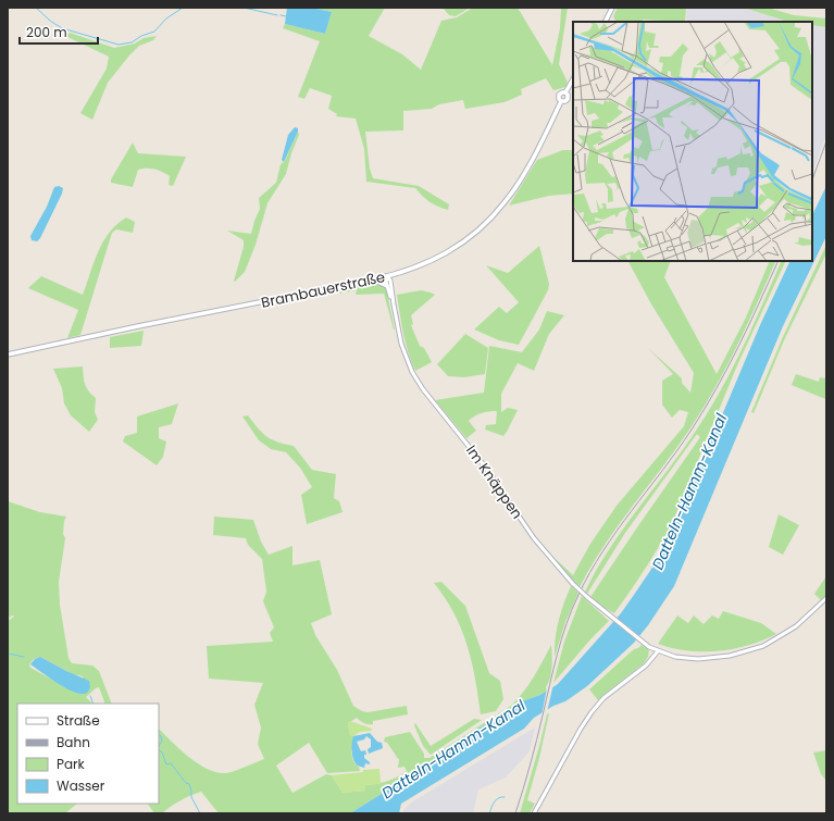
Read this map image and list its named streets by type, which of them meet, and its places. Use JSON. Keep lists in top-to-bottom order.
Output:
{
  "streets": {
    "main road": ["Brambauerstraße"],
    "street": ["Im Knäppen"]
  },
  "crossings": [
    ["Brambauerstraße", "Im Knäppen"]
  ],
  "water": ["Datteln-Hamm-Kanal"],
  "legend": [
    "Straße",
    "Bahn",
    "Park",
    "Wasser"
  ],
  "scale_bar": "200 m"
}
